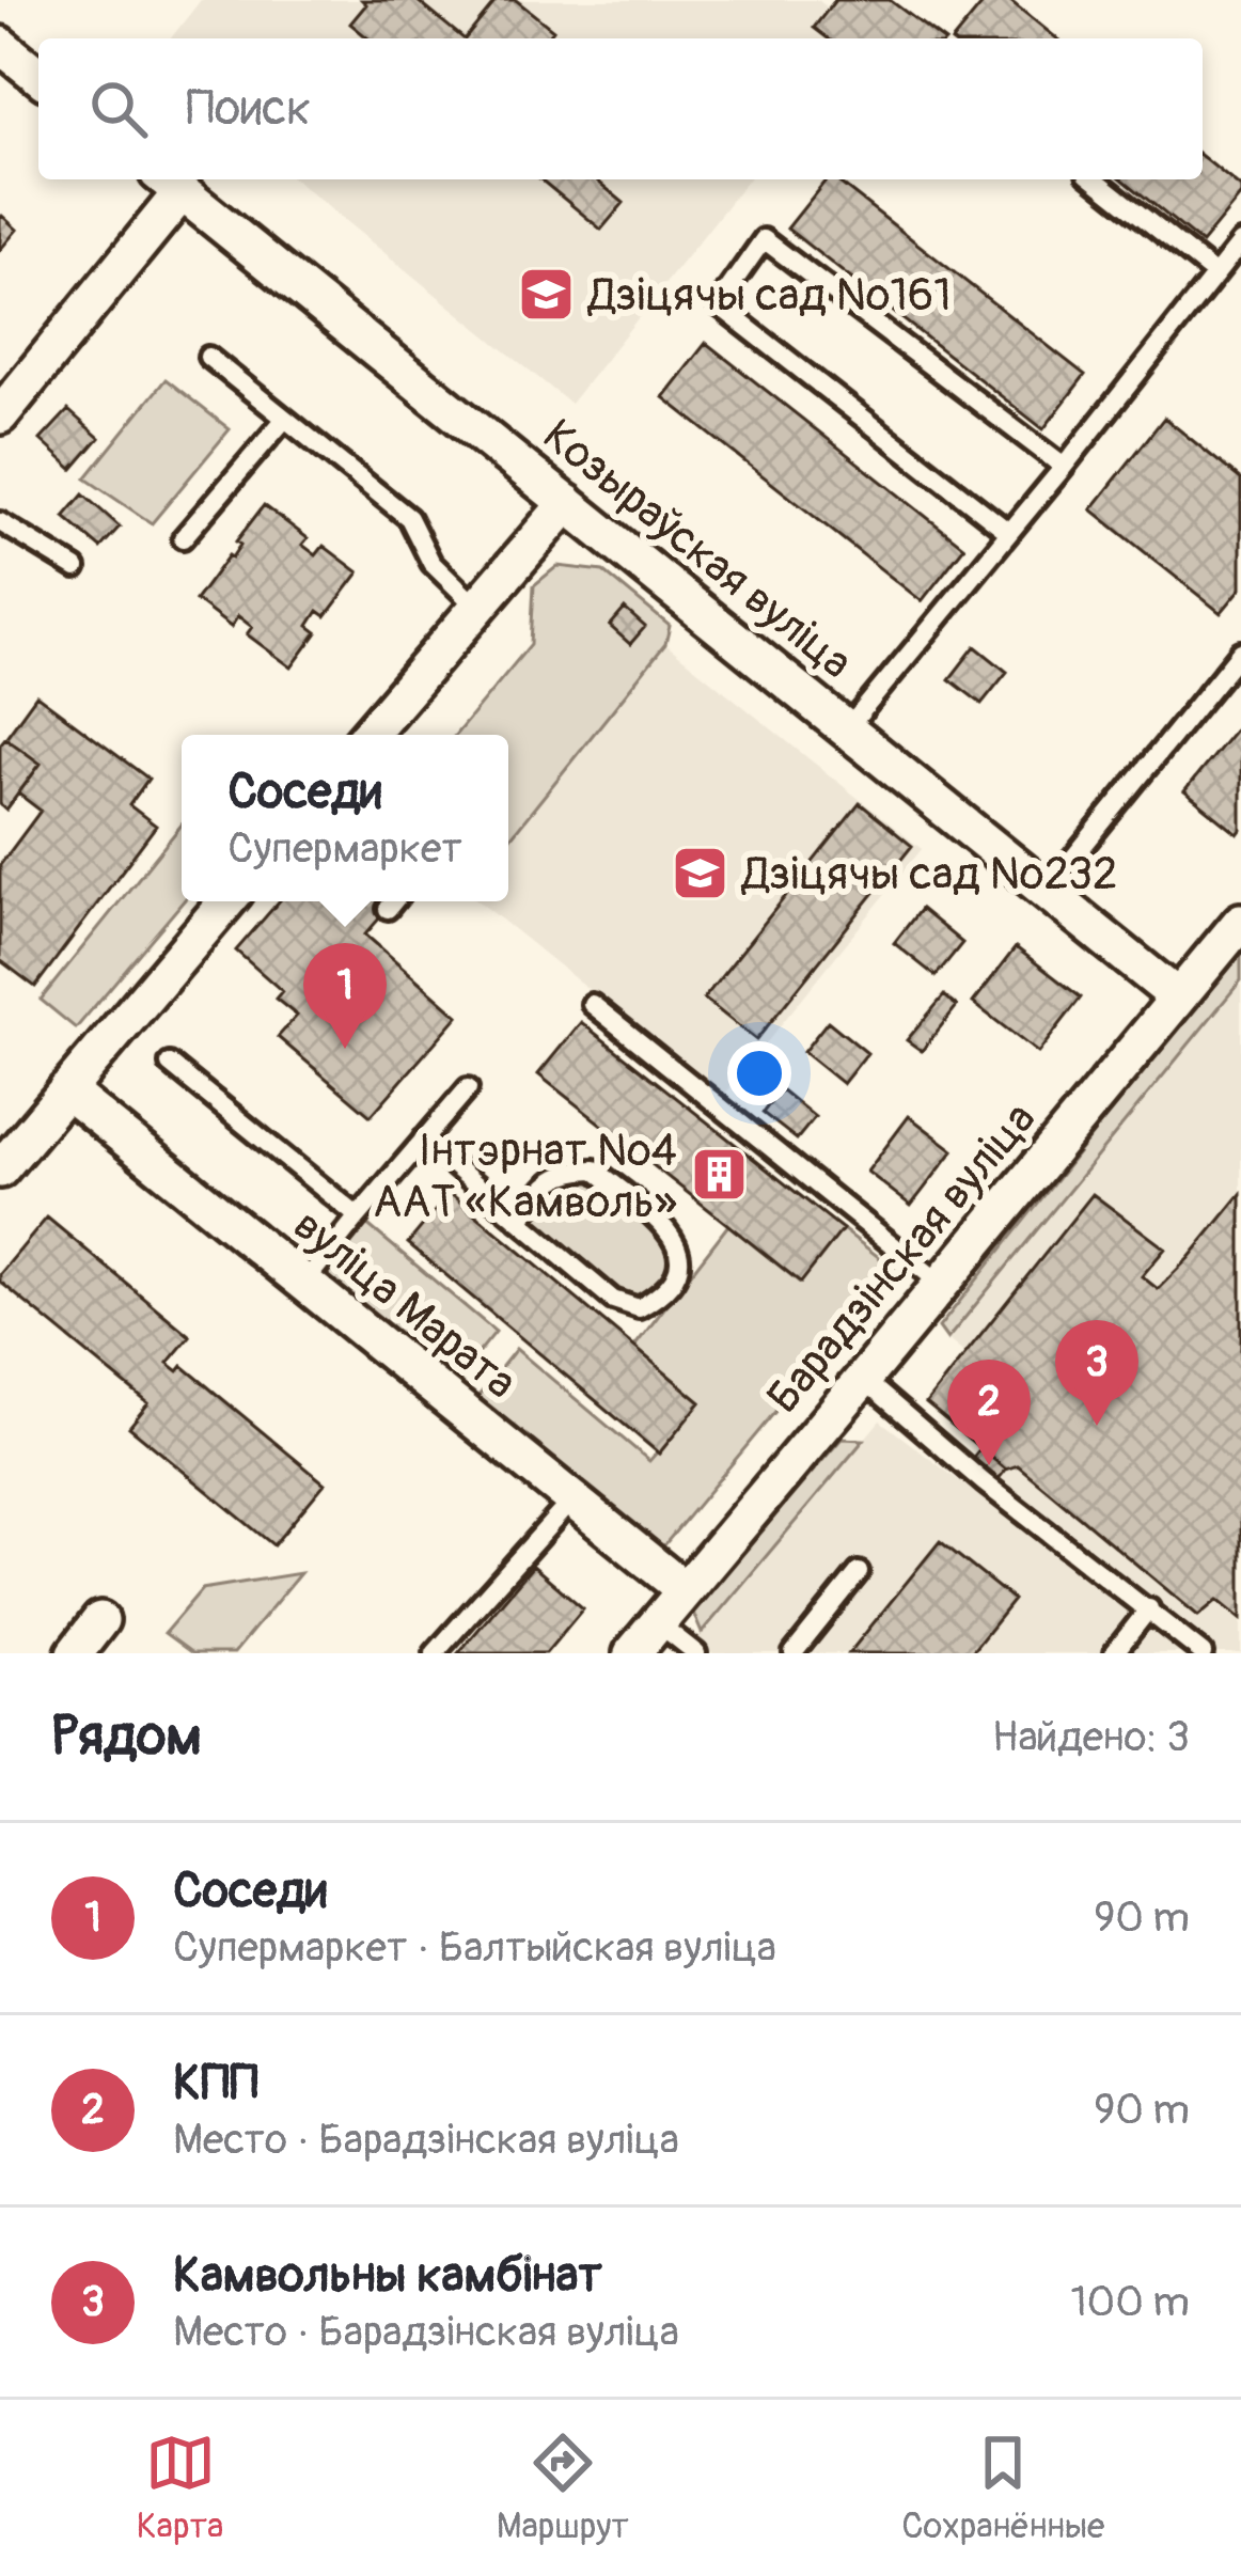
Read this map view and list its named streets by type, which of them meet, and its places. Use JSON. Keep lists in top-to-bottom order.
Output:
{
  "streets": {
    "street": ["Козыраўская вуліца", "Барадзінская вуліца", "вуліца Марата"]
  },
  "crossings": [
    ["Козыраўская вуліца", "Барадзінская вуліца"],
    ["Барадзінская вуліца", "вуліца Марата"]
  ],
  "places": {
    "school or university": ["Дзіцячы сад №161", "Дзіцячы сад №232"],
    "building": ["Інтэрнат №4 ААТ «Камволь»"]
  },
  "page": {
    "search": "Поиск",
    "popup": ["Соседи", "Супермаркет"],
    "pins": ["1", "3", "2"],
    "heading": ["Рядом", "Найдено: 3"],
    "list": [
      {
        "mark": "1",
        "name": "Соседи",
        "note": "Супермаркет · Балтыйская вуліца",
        "value": "90 m"
      },
      {
        "mark": "2",
        "name": "КПП",
        "note": "Место · Барадзінская вуліца",
        "value": "90 m"
      },
      {
        "mark": "3",
        "name": "Камвольны камбінат",
        "note": "Место · Барадзінская вуліца",
        "value": "100 m"
      }
    ],
    "nav": ["Карта", "Маршрут", "Сохранённые"]
  }
}
